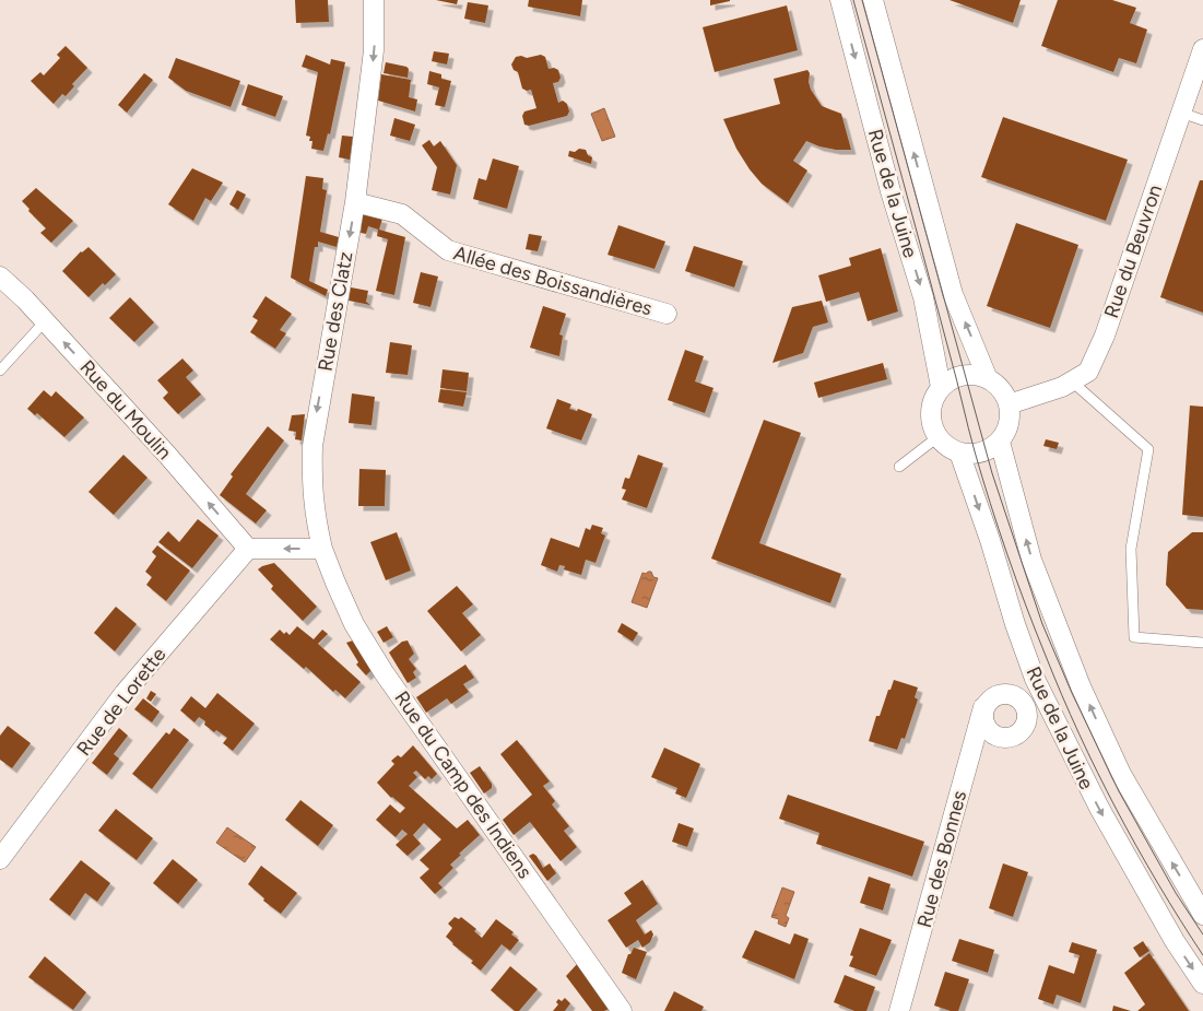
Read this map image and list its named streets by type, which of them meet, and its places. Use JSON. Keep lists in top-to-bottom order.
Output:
{
  "streets": {
    "street": [
      "Rue de la Juine",
      "Rue du Beuvron",
      "Allée des Boissandières",
      "Rue des Clatz",
      "Rue du Moulin",
      "Rue de Lorette",
      "Rue du Camp des Indiens",
      "Rue des Bonnes"
    ]
  },
  "crossings": [
    ["Rue de la Juine", "Rue du Beuvron"],
    ["Allée des Boissandières", "Rue des Clatz"],
    ["Rue des Clatz", "Rue du Camp des Indiens"],
    ["Rue du Moulin", "Rue de Lorette"]
  ],
  "one_way": ["Rue des Clatz", "Rue du Moulin"]
}
